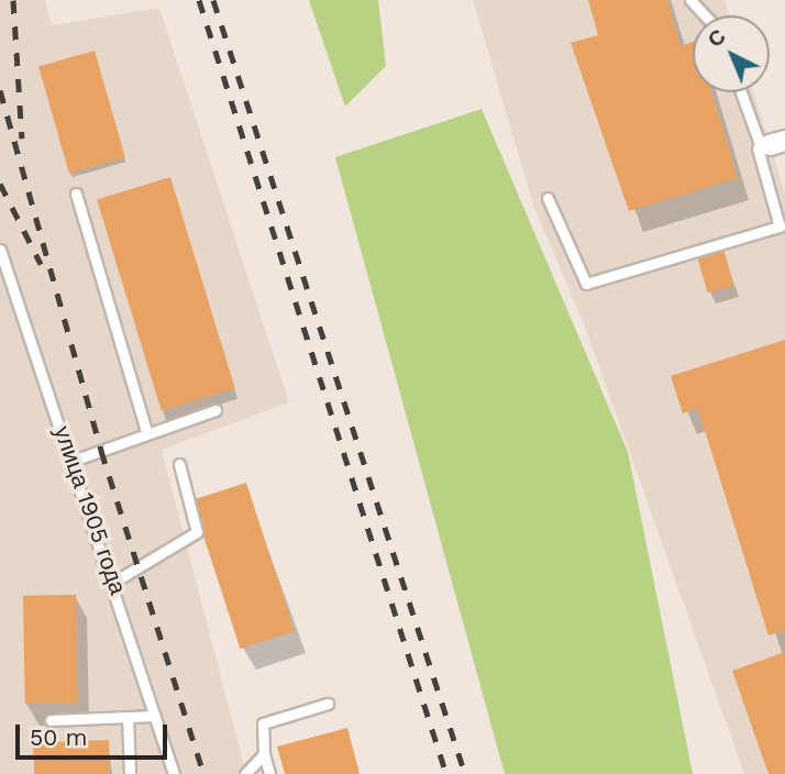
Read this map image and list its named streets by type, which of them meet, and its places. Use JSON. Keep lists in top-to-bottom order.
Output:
{
  "streets": {
    "lane": ["улица 1905 года"]
  },
  "scale_bar": "50 m",
  "north": "top left"
}
